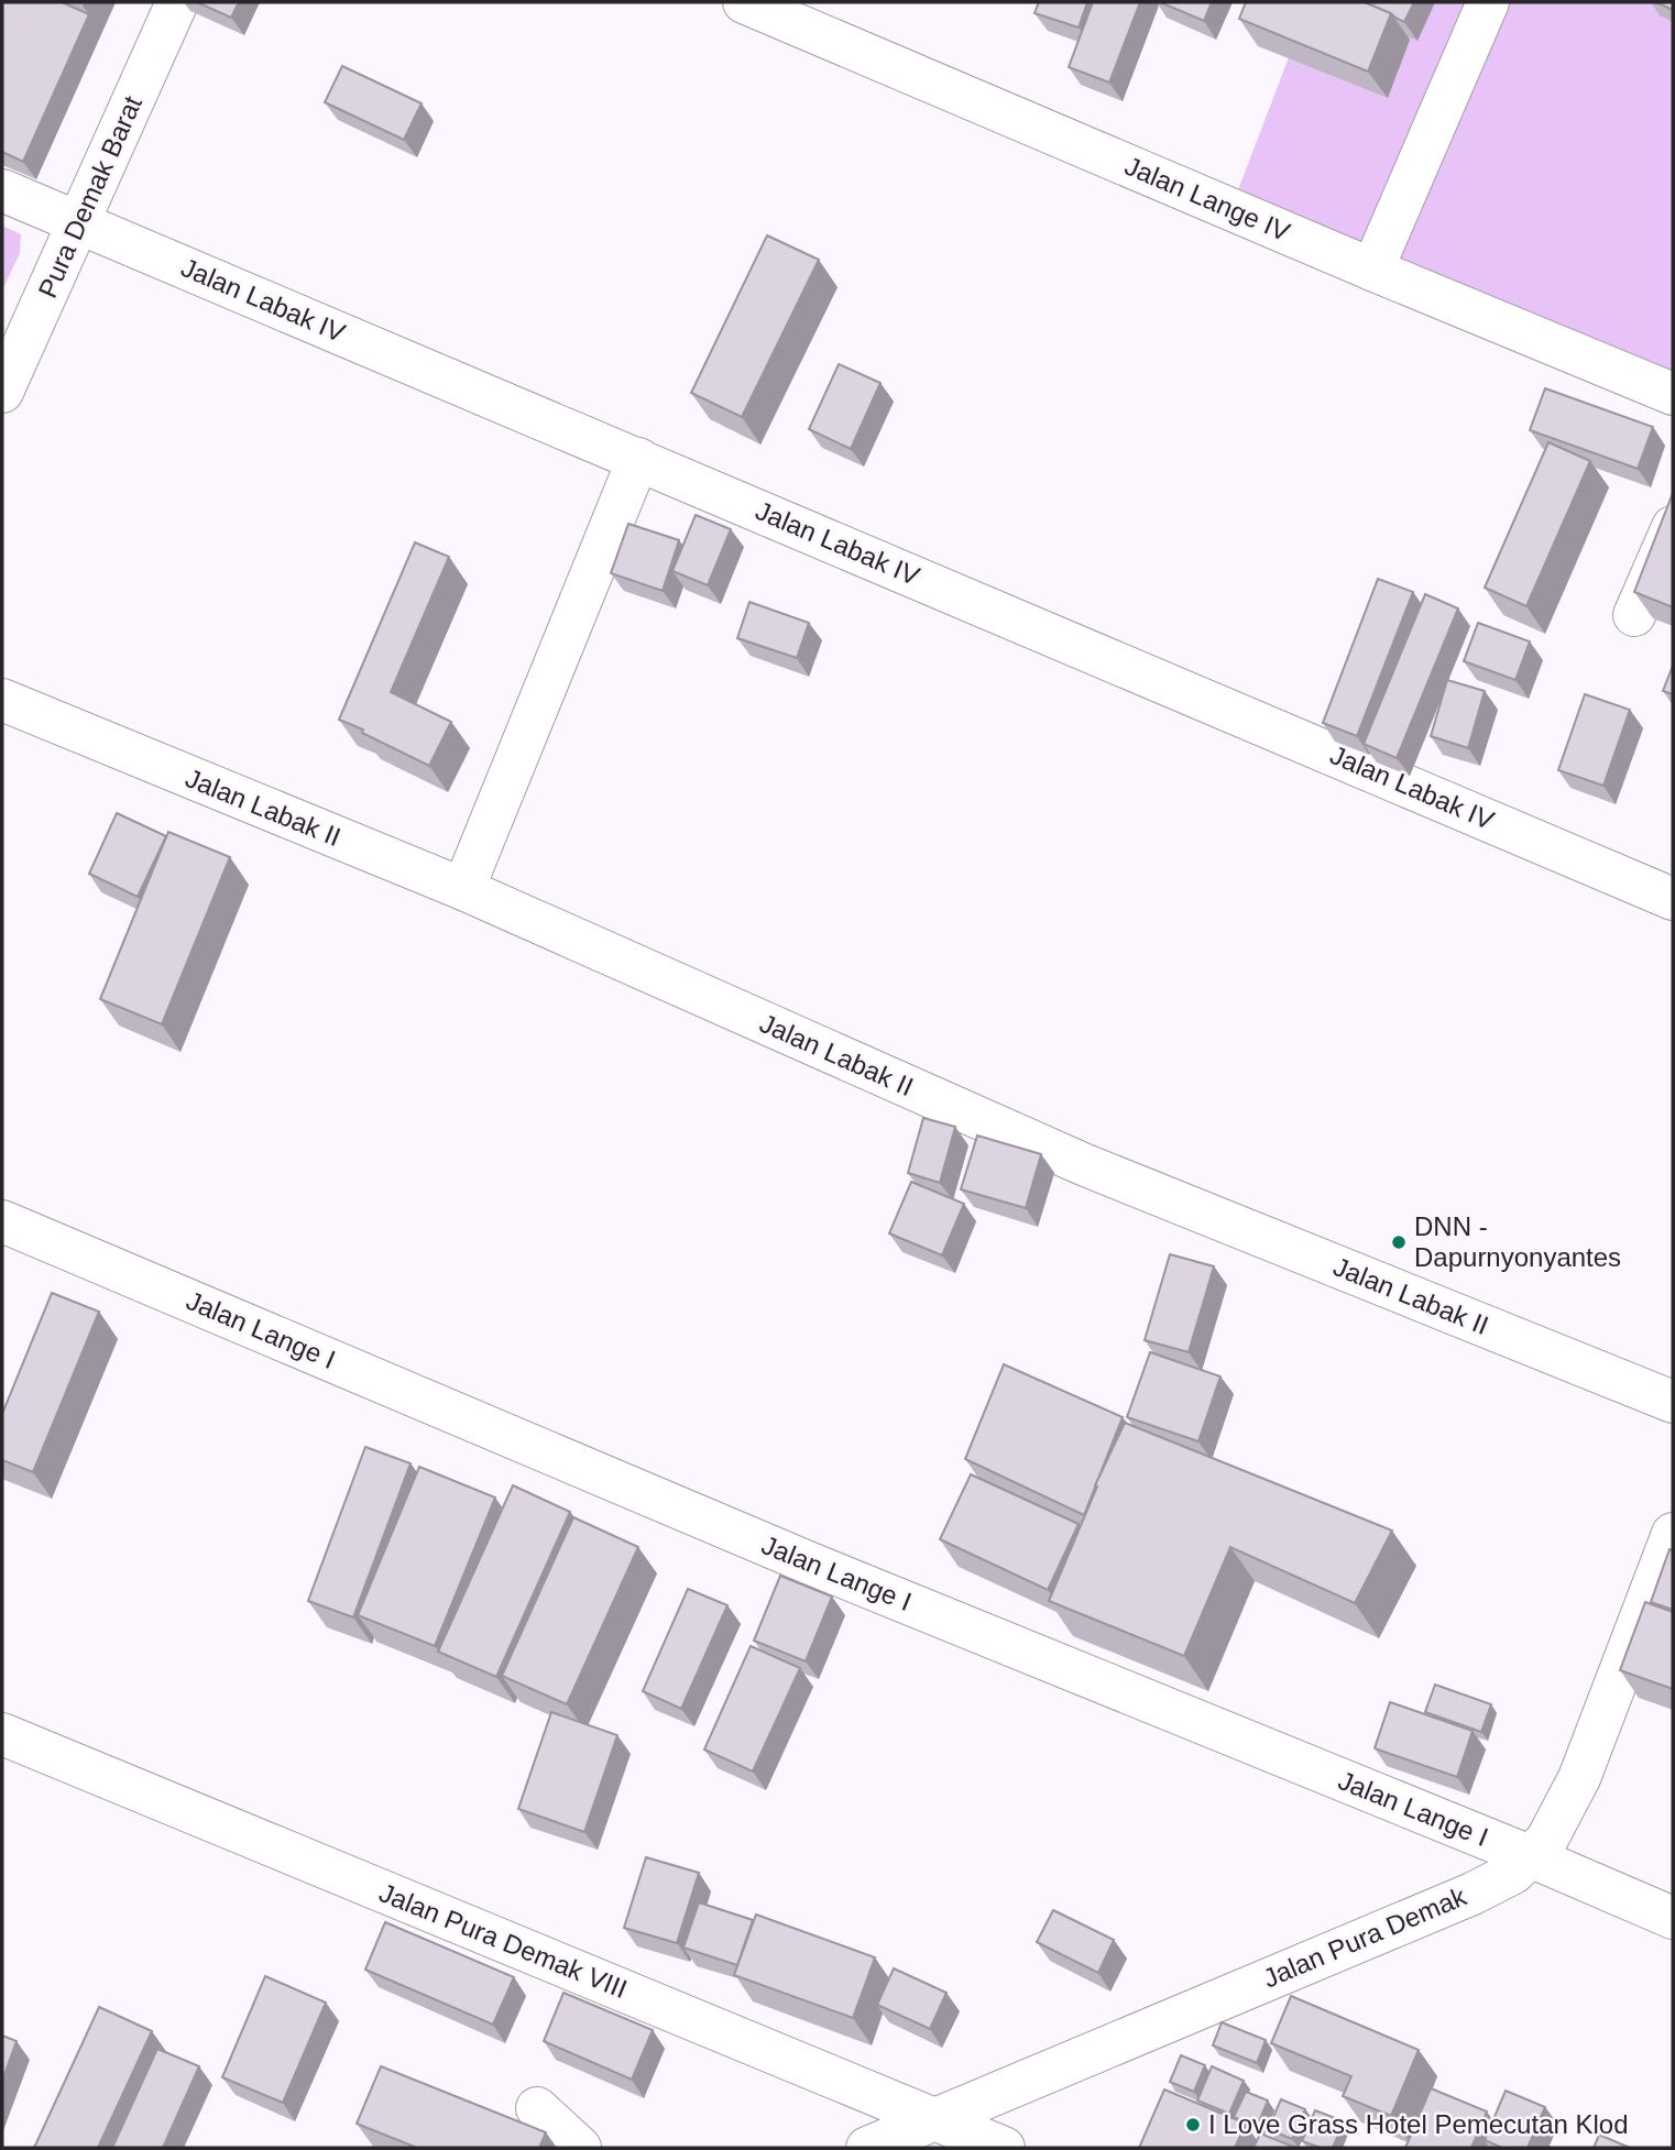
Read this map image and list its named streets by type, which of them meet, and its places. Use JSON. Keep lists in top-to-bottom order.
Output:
{
  "streets": {
    "street": [
      "Pura Demak Barat",
      "Jalan Lange IV",
      "Jalan Labak IV",
      "Jalan Labak II",
      "Jalan Lange I",
      "Jalan Pura Demak",
      "Jalan Pura Demak VIII"
    ]
  },
  "crossings": [
    ["Pura Demak Barat", "Jalan Labak IV"],
    ["Jalan Lange I", "Jalan Pura Demak"],
    ["Jalan Pura Demak", "Jalan Pura Demak VIII"]
  ],
  "places": ["DNN - Dapurnyonyantes", "I Love Grass Hotel Pemecutan Klod"]
}
